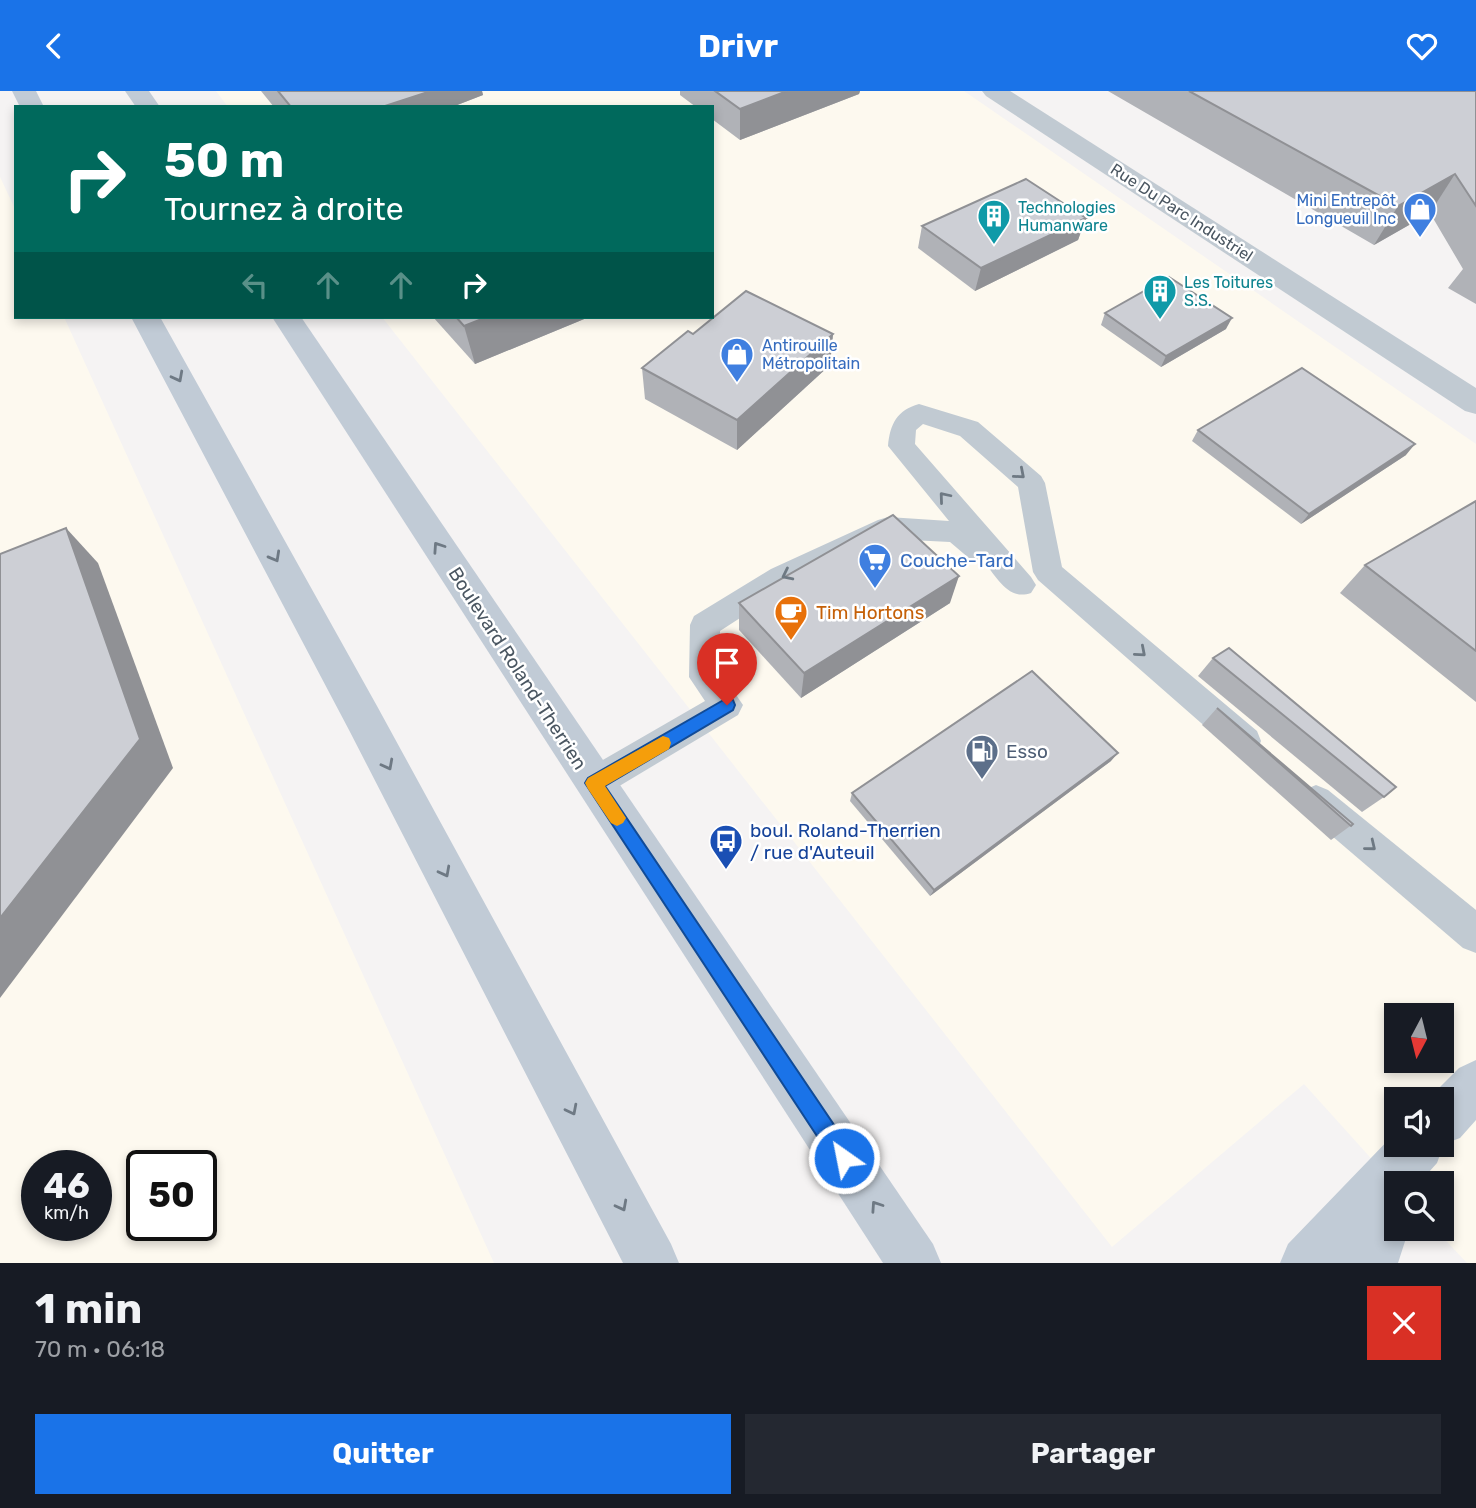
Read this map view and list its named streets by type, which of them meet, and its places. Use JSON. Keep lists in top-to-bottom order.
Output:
{
  "streets": {
    "main road": ["Boulevard Roland-Therrien"],
    "street": ["Rue Du Parc Industriel"]
  },
  "places": {
    "shop": ["Mini Entrepôt Longueuil Inc", "Antirouille Métropolitain"],
    "building": ["Technologies Humanware", "Les Toitures S.S."],
    "supermarket": ["Couche-Tard"],
    "cafe": ["Tim Hortons"],
    "fuel station": ["Esso"],
    "bus stop": ["boul. Roland-Therrien / rue d'Auteuil"]
  },
  "north": "bottom",
  "page": {
    "header": "Drivr",
    "turn": ["50 m", "Tournez à droite"],
    "speed": "46 km/h",
    "limit": "50",
    "heading": ["1 min", "70 m · 06:18"],
    "buttons": ["Quitter", "Partager"]
  }
}
